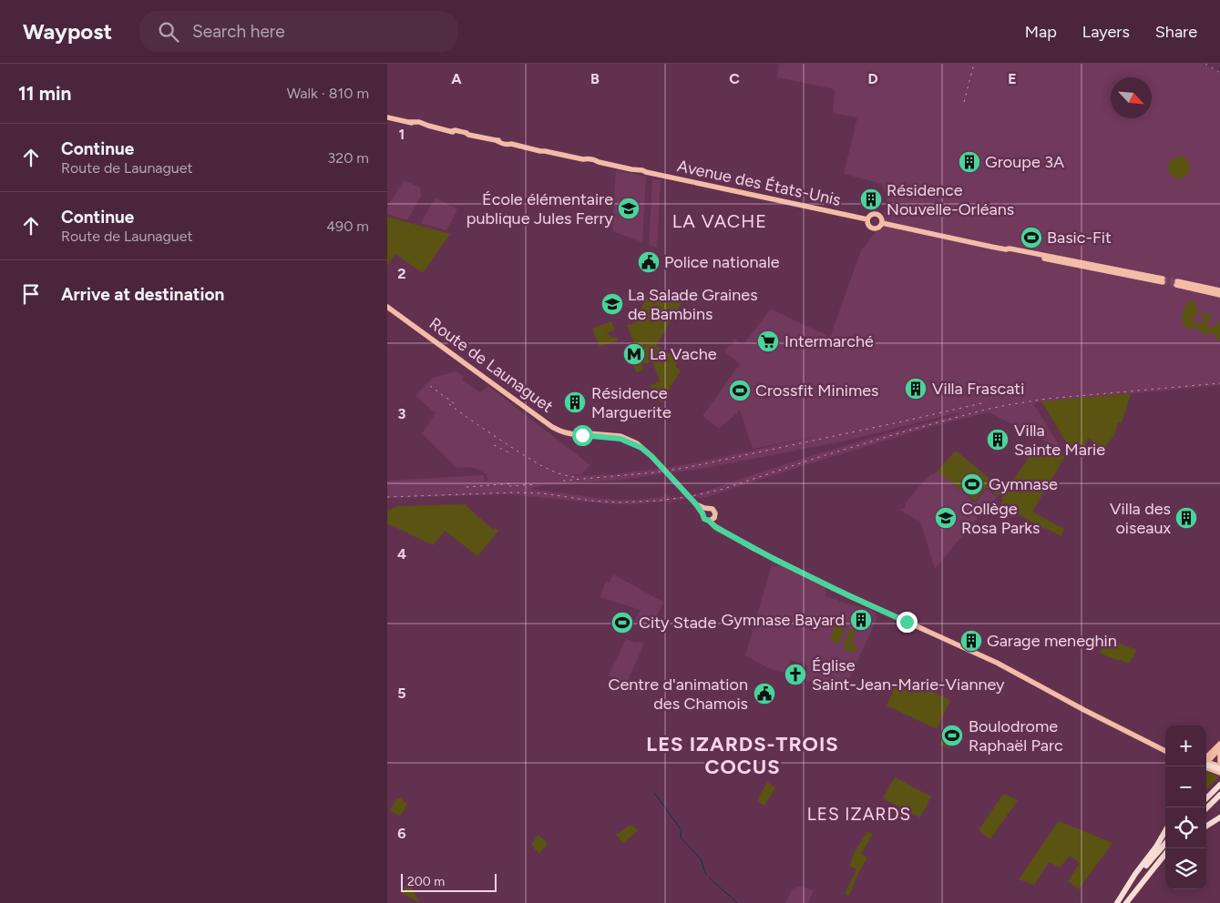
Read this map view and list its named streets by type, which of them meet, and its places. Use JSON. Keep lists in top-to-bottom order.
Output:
{
  "streets": {
    "main road": ["Avenue des États-Unis", "Route de Launaguet"]
  },
  "districts": ["LA VACHE", "LES IZARDS-TROIS COCUS", "LES IZARDS"],
  "places": {
    "building": [
      "Groupe 3A",
      "Résidence Nouvelle-Orléans",
      "Villa Frascati",
      "Résidence Marguerite",
      "Villa Sainte Marie",
      "Villa des oiseaux",
      "Gymnase Bayard",
      "Garage meneghin"
    ],
    "school or university": ["École élémentaire publique Jules Ferry", "La Salade Graines de Bambins", "Collège Rosa Parks"],
    "sports": [
      "Basic-Fit",
      "Crossfit Minimes",
      "Gymnase",
      "City Stade",
      "Boulodrome Raphaël Parc"
    ],
    "public building": ["Police nationale", "Centre d'animation des Chamois"],
    "supermarket": ["Intermarché"],
    "metro station": ["La Vache"],
    "church": ["Église Saint-Jean-Marie-Vianney"]
  },
  "scale_bar": "200 m",
  "north": "bottom right",
  "page": {
    "header": "Waypost",
    "search": "Search here",
    "nav": ["Map", "Layers", "Share"],
    "heading": ["11 min", "Walk · 810 m"],
    "list": [
      ["Continue", "Route de Launaguet", "320 m"],
      ["Continue", "Route de Launaguet", "490 m"],
      "Arrive at destination"
    ],
    "map_buttons": ["+", "−"],
    "scale": "200 m"
  },
  "grid": {
    "columns": [
      "A",
      "B",
      "C",
      "D",
      "E"
    ],
    "rows": [
      "1",
      "2",
      "3",
      "4",
      "5",
      "6"
    ]
  }
}
